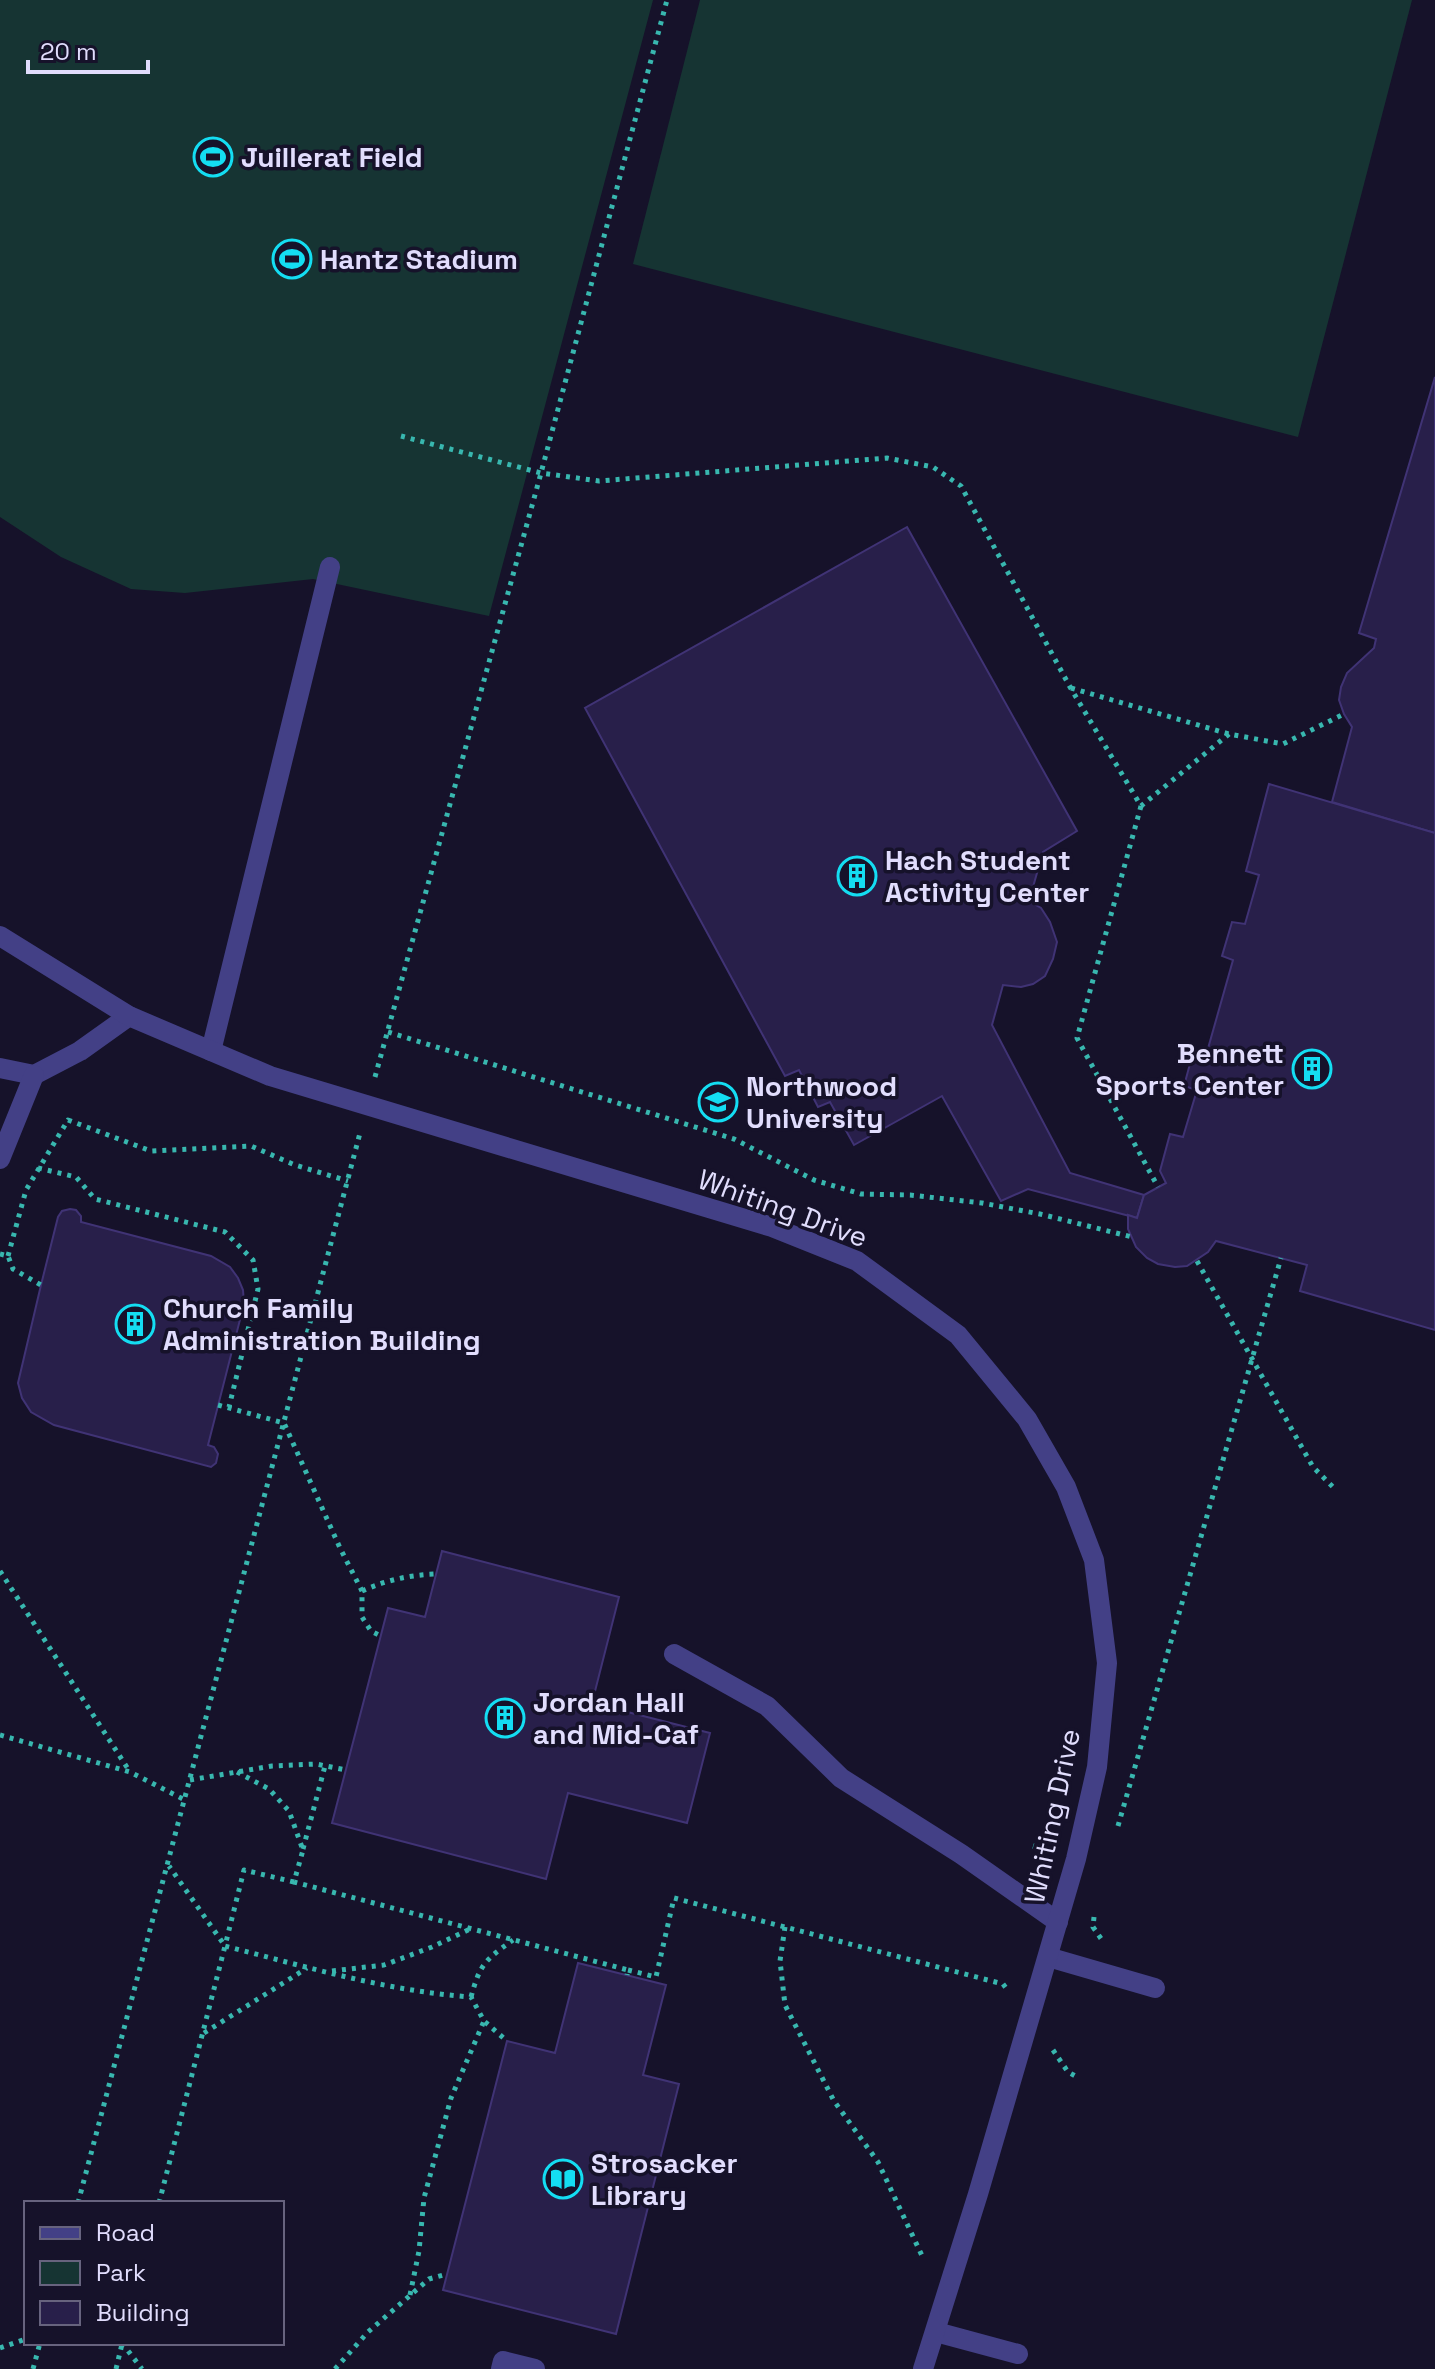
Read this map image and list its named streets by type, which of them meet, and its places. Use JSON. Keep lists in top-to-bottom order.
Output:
{
  "streets": {
    "street": ["Whiting Drive"]
  },
  "places": {
    "sports": ["Juillerat Field", "Hantz Stadium"],
    "building": [
      "Hach Student Activity Center",
      "Bennett Sports Center",
      "Church Family Administration Building",
      "Jordan Hall and Mid-Caf"
    ],
    "school or university": ["Northwood University"],
    "library": ["Strosacker Library"]
  },
  "legend": ["Road", "Park", "Building"],
  "scale_bar": "20 m"
}
